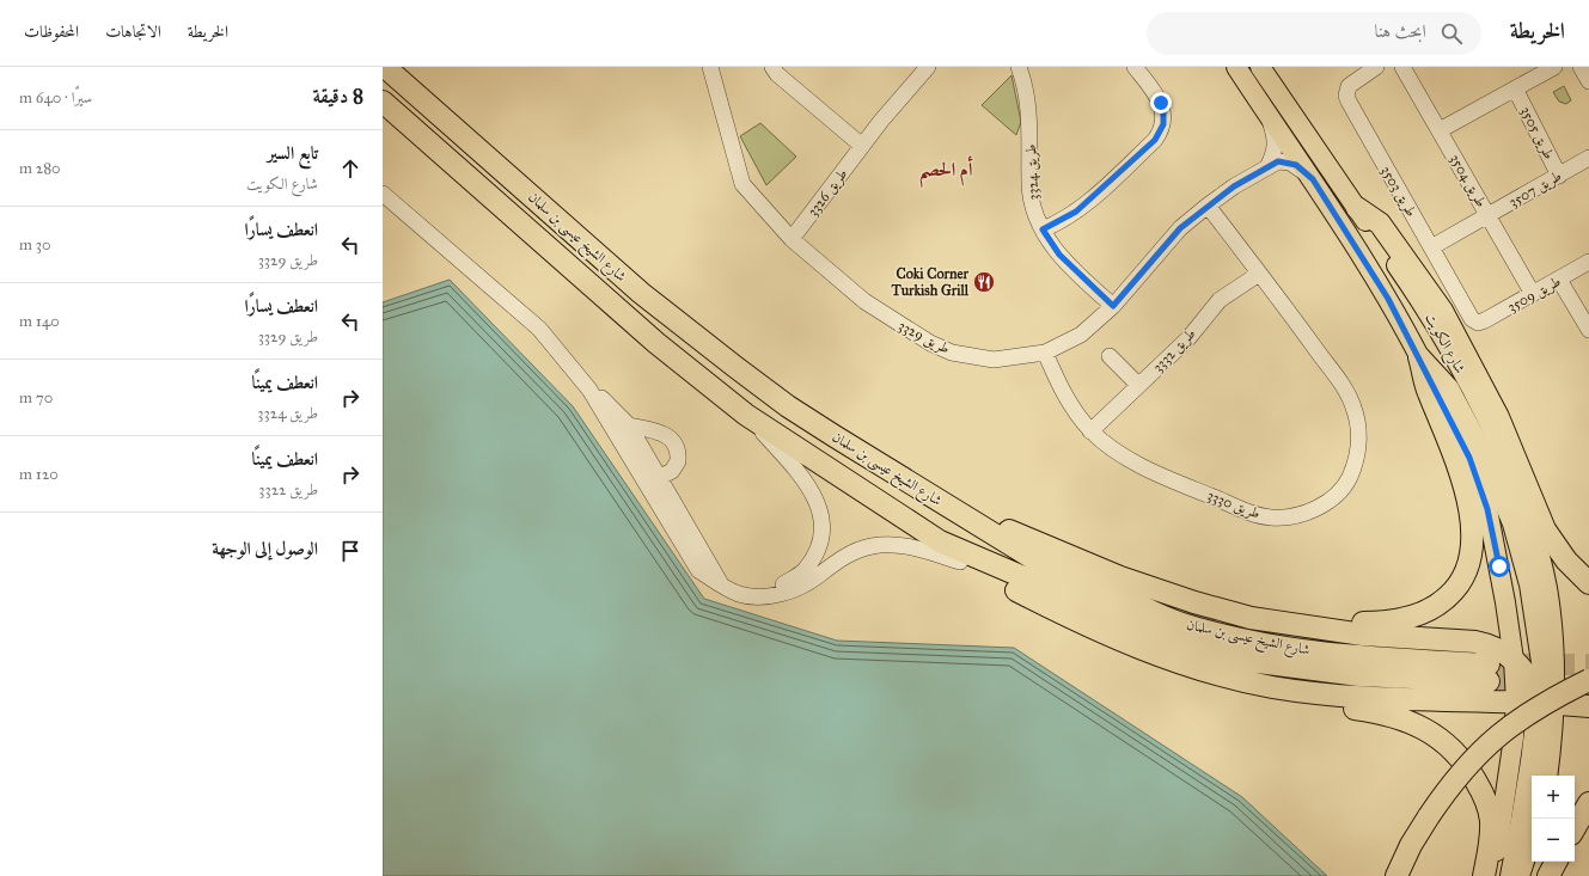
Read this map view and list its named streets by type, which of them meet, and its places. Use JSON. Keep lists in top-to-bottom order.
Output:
{
  "streets": {
    "highway": ["شارع الشيخ عيسى بن سلمان"],
    "main road": ["شارع الكويت"],
    "street": [
      "طريق 3505",
      "طريق 3324",
      "طريق 3504",
      "طريق 3507",
      "طريق 3503",
      "طريق 3326",
      "طريق 3509",
      "طريق 3329",
      "طريق 3332",
      "طريق 3330"
    ]
  },
  "crossings": [
    ["طريق 3505", "طريق 3504"],
    ["طريق 3505", "طريق 3507"],
    ["طريق 3324", "طريق 3329"],
    ["طريق 3504", "طريق 3507"],
    ["طريق 3504", "طريق 3509"],
    ["طريق 3507", "طريق 3503"],
    ["طريق 3503", "طريق 3509"],
    ["طريق 3326", "طريق 3329"],
    ["طريق 3329", "شارع الكويت"],
    ["طريق 3329", "طريق 3330"],
    ["طريق 3332", "طريق 3330"]
  ],
  "districts": ["أم الحصم"],
  "places": {
    "restaurant": ["Coki Corner Turkish Grill"]
  },
  "page": {
    "header": "الخريطة",
    "search": "ابحث هنا",
    "nav": ["الخريطة", "الاتجاهات", "المحفوظات"],
    "heading": ["8 دقيقة", "سيرًا · 640 m"],
    "list": [
      ["تابع السير", "شارع الكويت", "280 m"],
      ["انعطف يسارًا", "طريق 3329", "30 m"],
      ["انعطف يسارًا", "طريق 3329", "140 m"],
      ["انعطف يمينًا", "طريق 3324", "70 m"],
      ["انعطف يمينًا", "طريق 3322", "120 m"],
      "الوصول إلى الوجهة"
    ],
    "map_buttons": ["+", "−"]
  }
}
